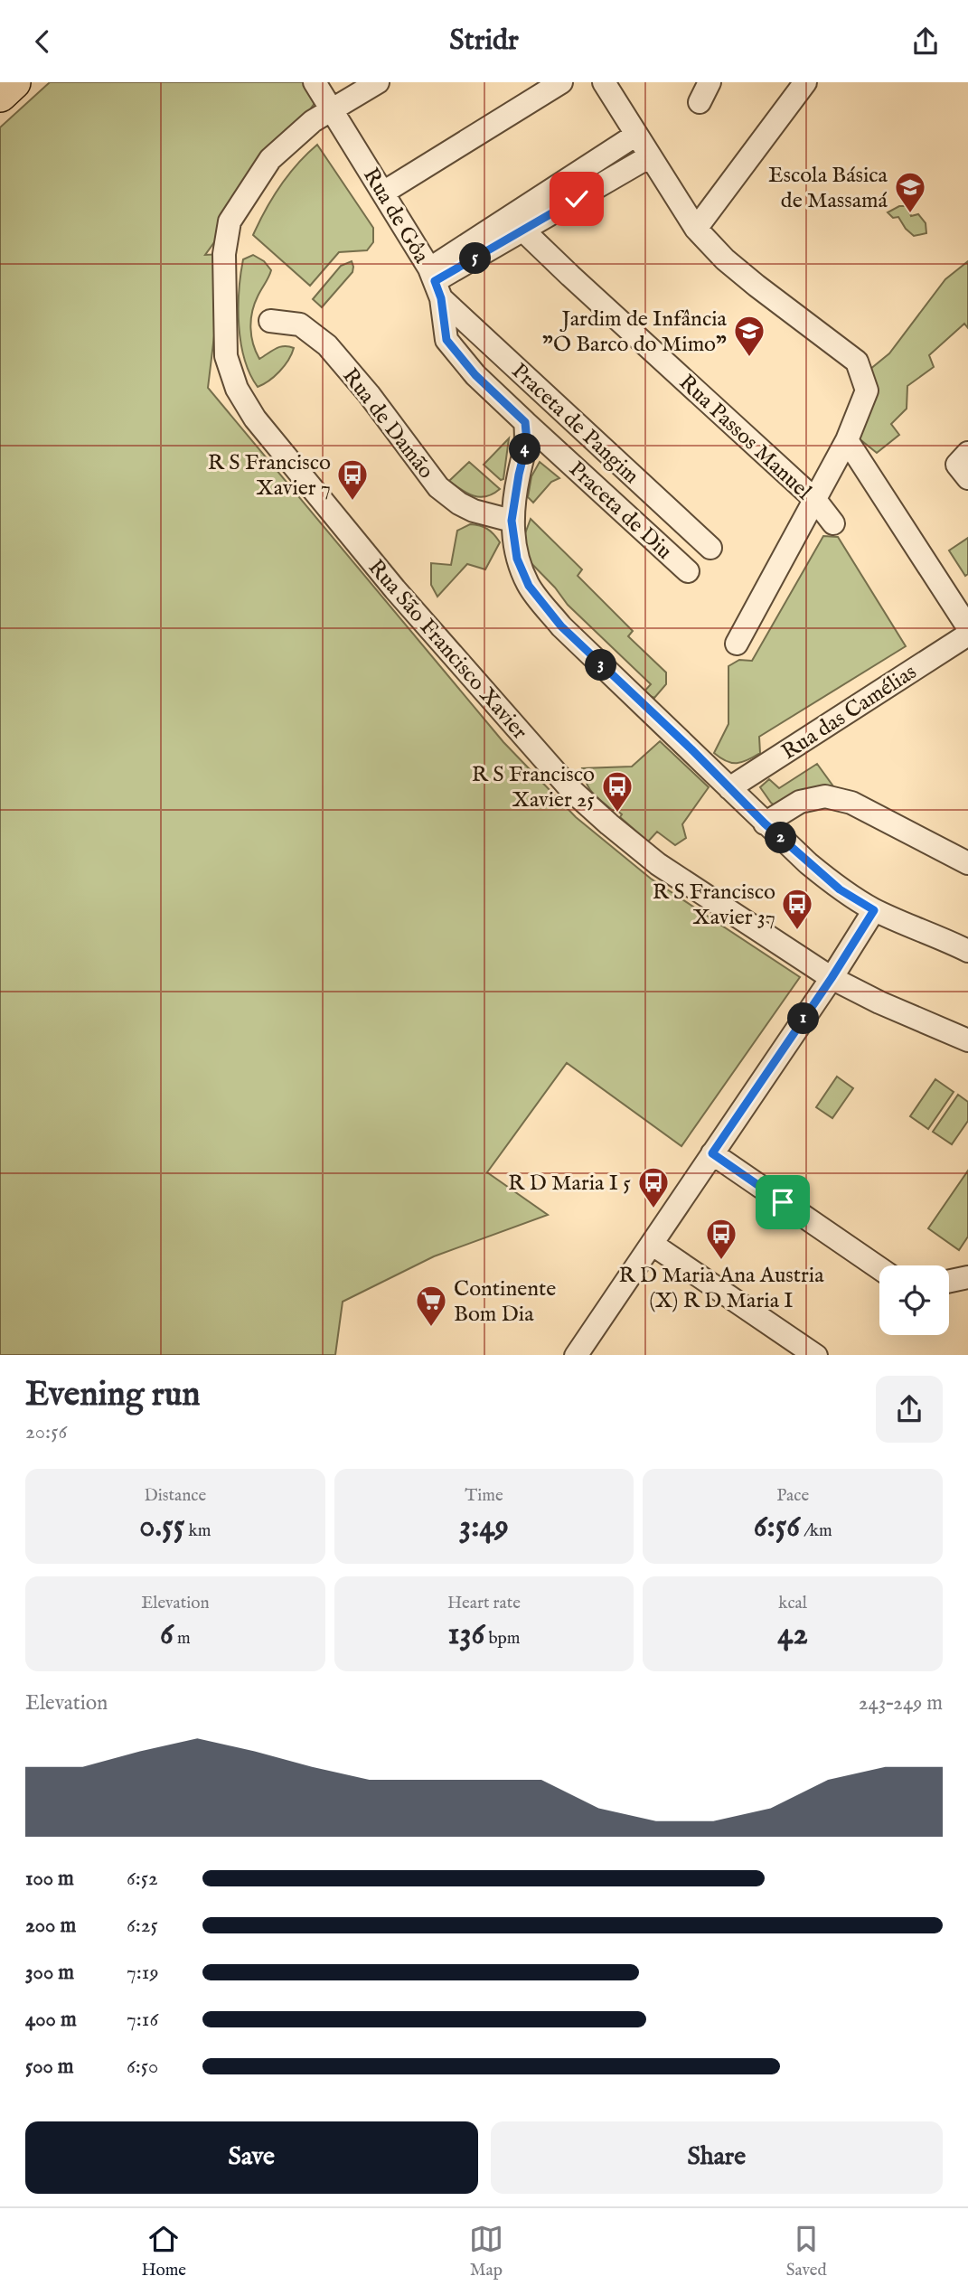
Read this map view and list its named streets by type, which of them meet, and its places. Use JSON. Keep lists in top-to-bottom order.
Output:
{
  "streets": {
    "street": [
      "Rua de Gôa",
      "Rua de Damão",
      "Praceta de Pangim",
      "Rua Passos Manuel",
      "Praceta de Diu",
      "Rua São Francisco Xavier",
      "Rua das Camélias"
    ]
  },
  "crossings": [
    ["Rua de Gôa", "Praceta de Pangim"],
    ["Rua de Gôa", "Praceta de Diu"],
    ["Rua de Gôa", "Rua São Francisco Xavier"]
  ],
  "places": {
    "school or university": ["Escola Básica de Massamá", "Jardim de Infância \"O Barco do Mimo\""],
    "bus stop": [
      "R S Francisco Xavier 7",
      "R S Francisco Xavier 25",
      "R S Francisco Xavier 37",
      "R D Maria I 5",
      "R D Maria Ana Austria (X) R D Maria I"
    ],
    "supermarket": ["Continente Bom Dia"]
  },
  "page": {
    "header": "Stridr",
    "pins": [
      "5",
      "4",
      "3",
      "2",
      "1"
    ],
    "heading": ["Evening run", "20:56"],
    "stats": [
      ["Distance", "0.55 km"],
      ["Time", "3:49"],
      ["Pace", "6:56 /km"],
      ["Elevation", "6 m"],
      ["Heart rate", "136 bpm"],
      ["kcal", "42"]
    ],
    "chart": ["Elevation", "243–249 m"],
    "list": [
      {
        "name": "100 m",
        "note": "6:52"
      },
      {
        "name": "200 m",
        "note": "6:25"
      },
      {
        "name": "300 m",
        "note": "7:19"
      },
      {
        "name": "400 m",
        "note": "7:16"
      },
      {
        "name": "500 m",
        "note": "6:50"
      }
    ],
    "buttons": ["Save", "Share"],
    "tabs": ["Home", "Map", "Saved"]
  }
}
